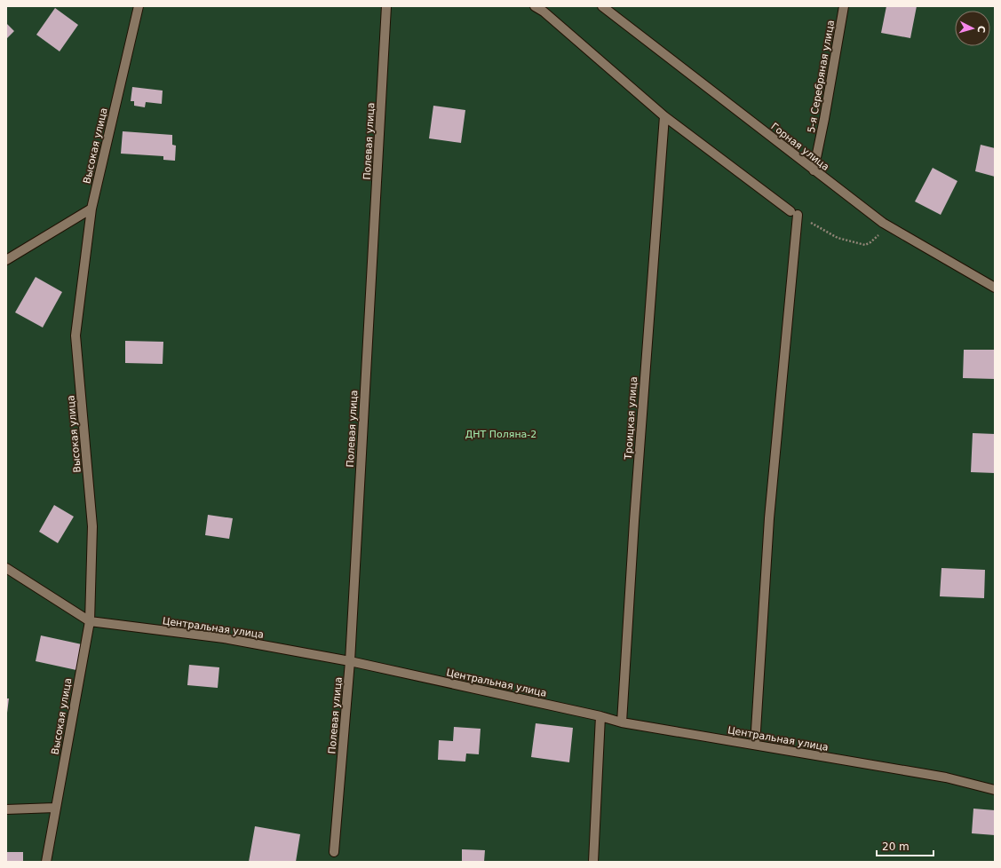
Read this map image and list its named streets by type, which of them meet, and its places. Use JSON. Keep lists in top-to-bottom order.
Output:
{
  "streets": {
    "street": [
      "5-я Серебряная улица",
      "Полевая улица",
      "Высокая улица",
      "Горная улица",
      "Троицкая улица",
      "Центральная улица"
    ]
  },
  "crossings": [
    ["5-я Серебряная улица", "Горная улица"],
    ["Полевая улица", "Центральная улица"],
    ["Высокая улица", "Центральная улица"],
    ["Троицкая улица", "Центральная улица"]
  ],
  "parks": ["ДНТ Поляна-2"],
  "scale_bar": "20 m",
  "north": "right"
}
